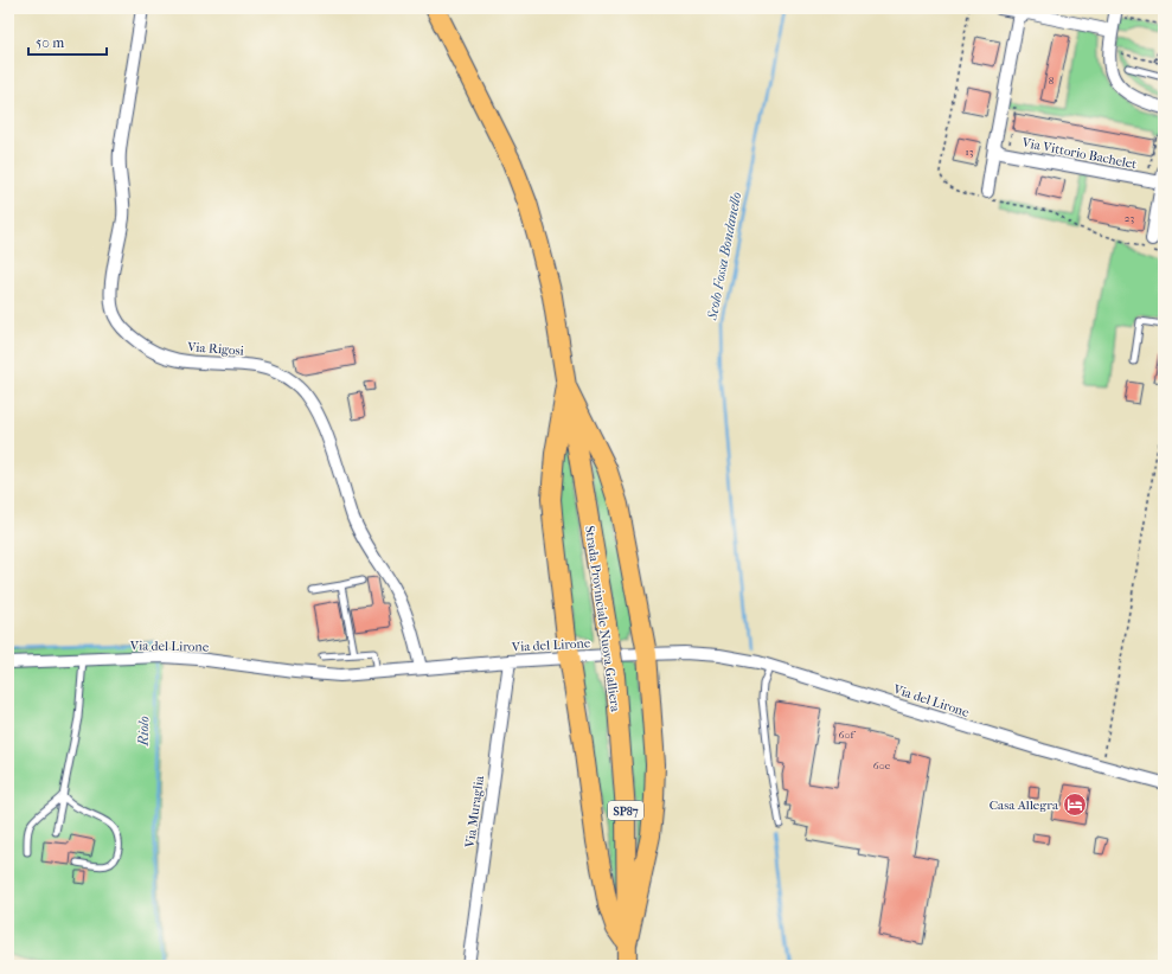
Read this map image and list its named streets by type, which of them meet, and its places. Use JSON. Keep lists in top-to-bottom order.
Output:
{
  "streets": {
    "main road": ["Strada Provinciale Nuova Galliera", "SP87"],
    "street": [
      "Via Vittorio Bachelet",
      "Via Rigosi",
      "Via del Lirone",
      "Via Muraglia"
    ]
  },
  "crossings": [
    ["Via Rigosi", "Via del Lirone"],
    ["Via del Lirone", "Via Muraglia"]
  ],
  "water": ["Scolo Fossa Bondanello", "Riolo"],
  "places": {
    "hotel": ["Casa Allegra"]
  },
  "house_numbers": [
    "8",
    "13",
    "23",
    "60f",
    "60e"
  ],
  "scale_bar": "50 m"
}
